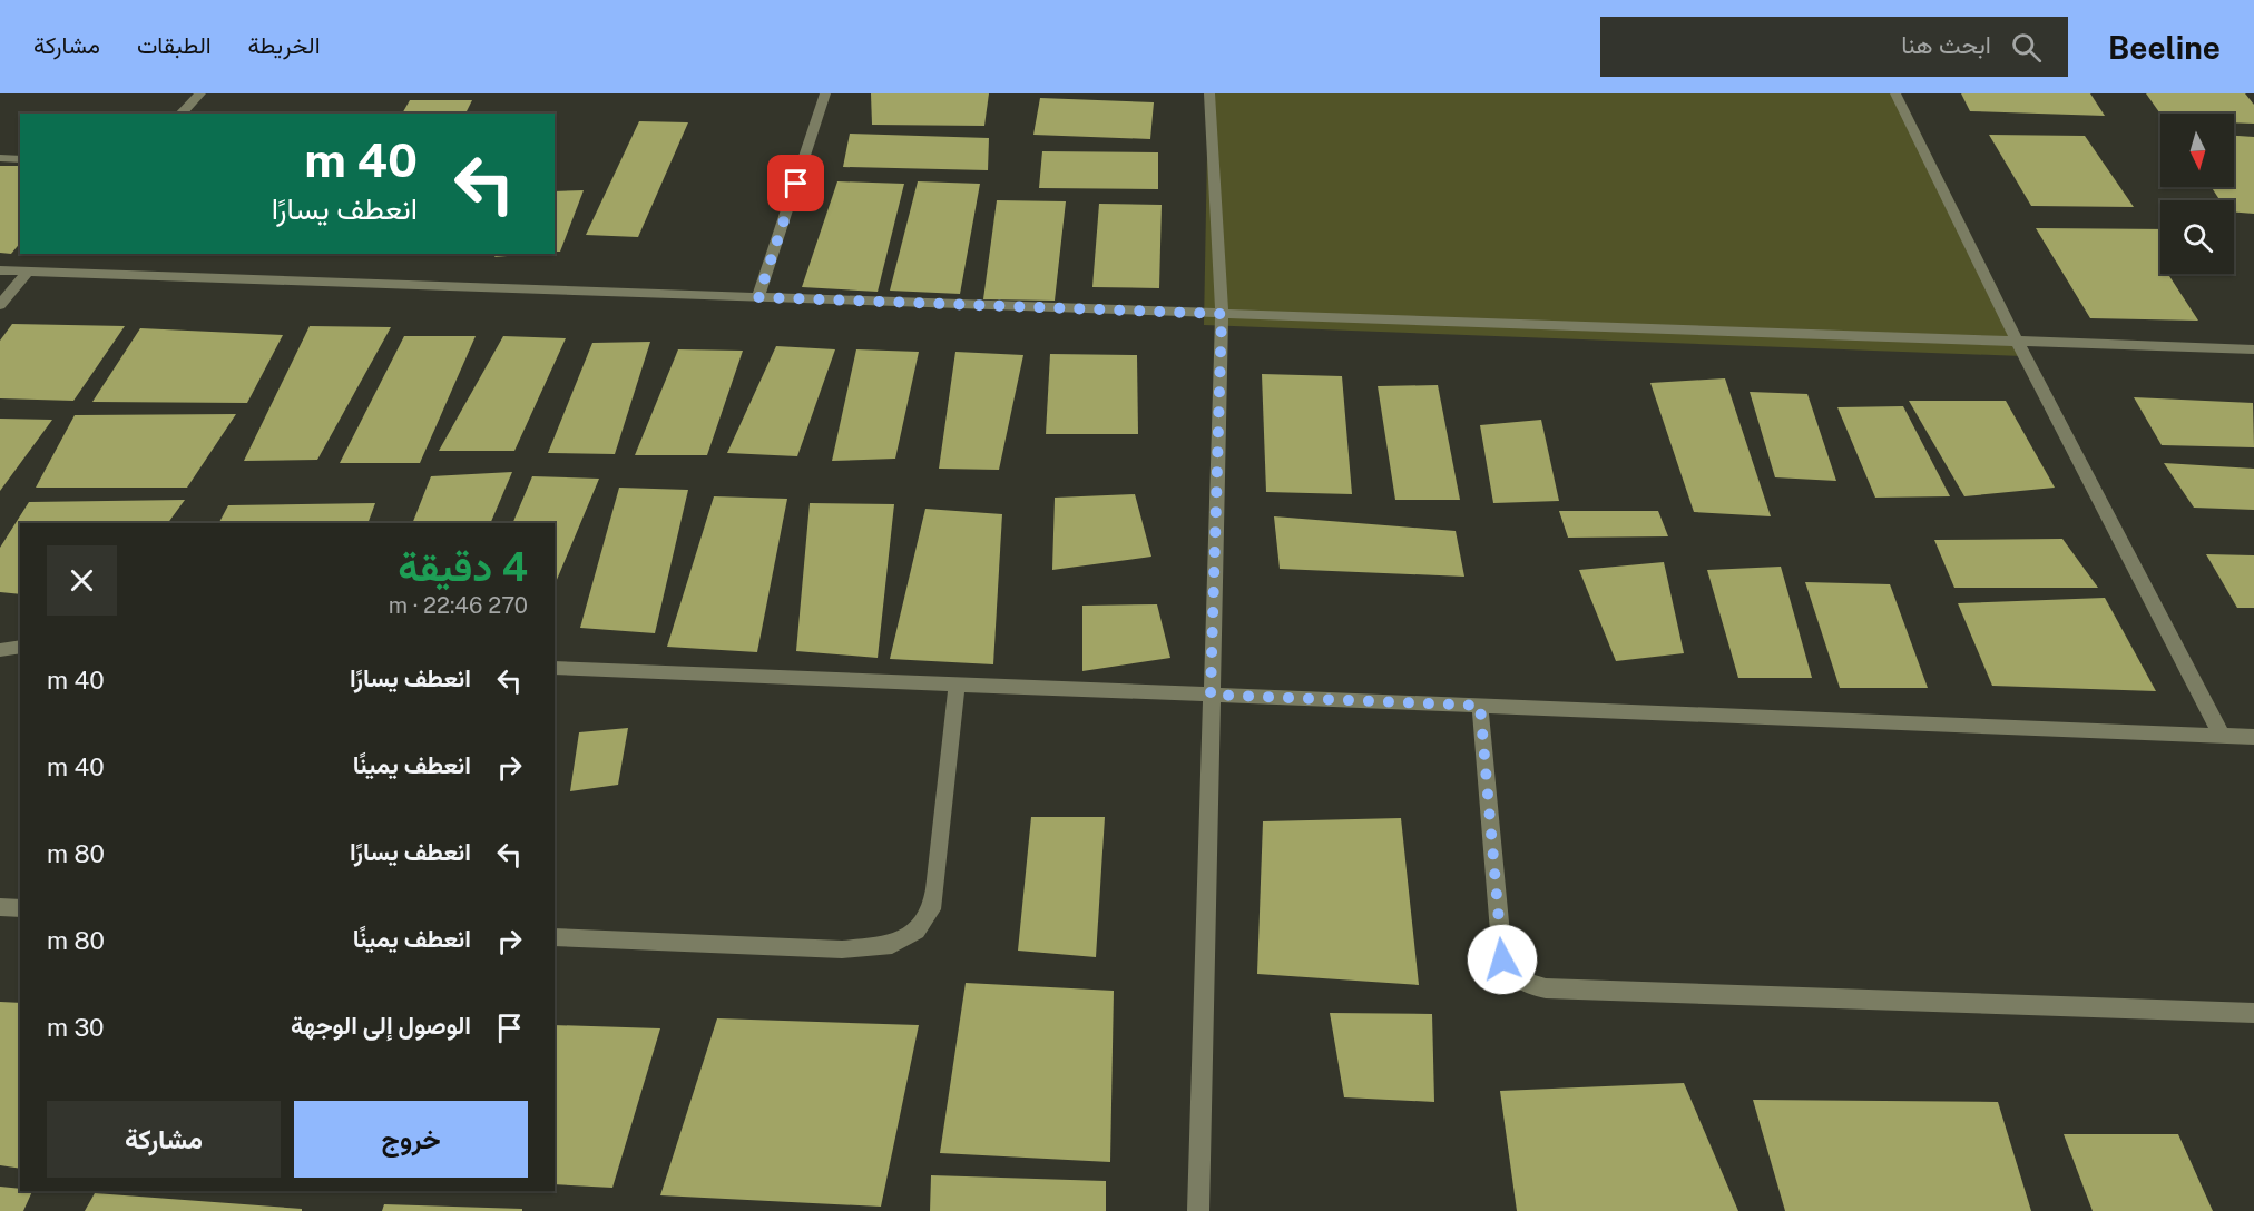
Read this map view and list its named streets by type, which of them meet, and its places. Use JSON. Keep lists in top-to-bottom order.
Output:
{
  "north": "bottom",
  "page": {
    "header": "Beeline",
    "search": "ابحث هنا",
    "nav": ["الخريطة", "الطبقات", "مشاركة"],
    "turn": ["40 m", "انعطف يسارًا"],
    "heading": ["4 دقيقة", "270 m · 22:46"],
    "list": [
      {
        "name": "انعطف يسارًا",
        "value": "40 m"
      },
      {
        "name": "انعطف يمينًا",
        "value": "40 m"
      },
      {
        "name": "انعطف يسارًا",
        "value": "80 m"
      },
      {
        "name": "انعطف يمينًا",
        "value": "80 m"
      },
      {
        "name": "الوصول إلى الوجهة",
        "value": "30 m"
      }
    ],
    "buttons": ["خروج", "مشاركة"]
  }
}
